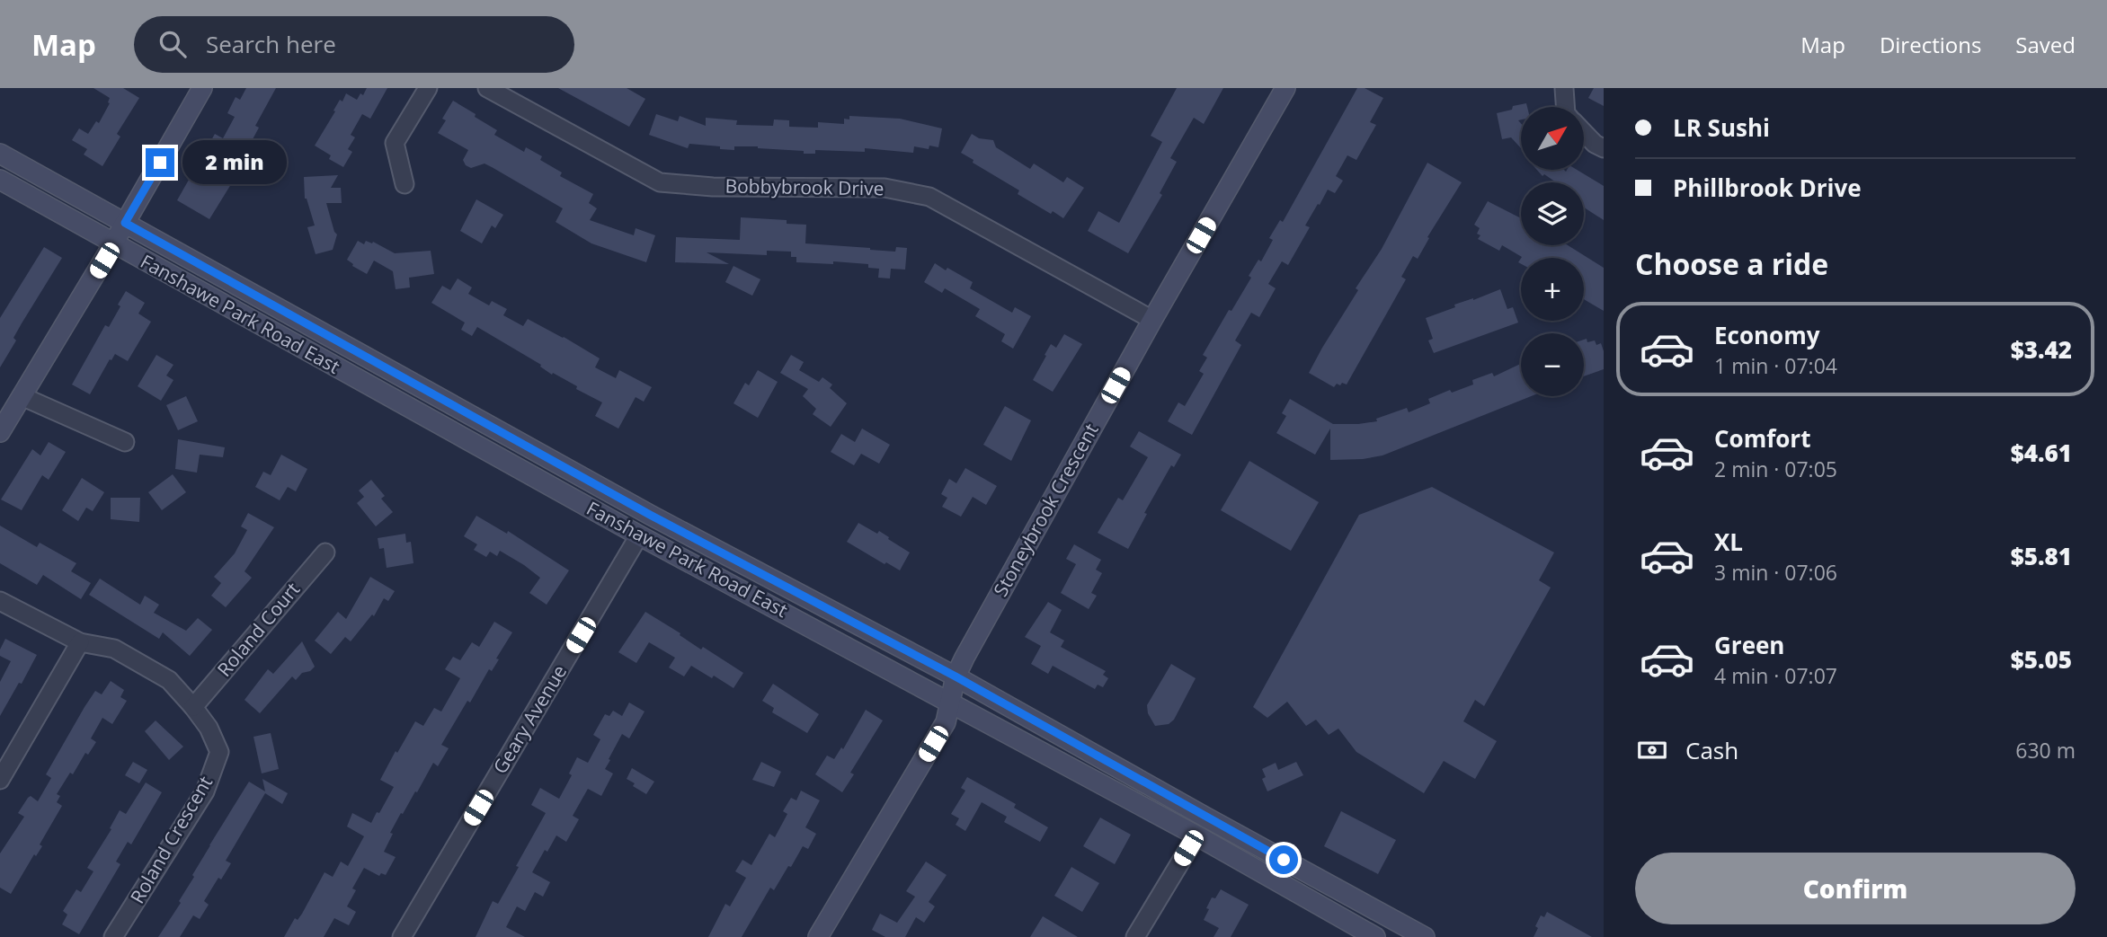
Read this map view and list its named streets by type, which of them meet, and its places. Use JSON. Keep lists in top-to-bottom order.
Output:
{
  "streets": {
    "main road": ["Fanshawe Park Road East", "Stoneybrook Crescent"],
    "street": [
      "Bobbybrook Drive",
      "Roland Court",
      "Geary Avenue",
      "Roland Crescent"
    ]
  },
  "crossings": [
    ["Bobbybrook Drive", "Stoneybrook Crescent"],
    ["Fanshawe Park Road East", "Stoneybrook Crescent"],
    ["Fanshawe Park Road East", "Geary Avenue"],
    ["Roland Court", "Roland Crescent"]
  ],
  "north": "top right",
  "page": {
    "header": "Map",
    "search": "Search here",
    "nav": ["Map", "Directions", "Saved"],
    "banner": ["LR Sushi", "Phillbrook Drive"],
    "map_buttons": ["+", "−"],
    "bubble": "2 min",
    "heading": "Choose a ride",
    "list": [
      {
        "name": "Economy",
        "note": "1 min · 07:04",
        "value": "$3.42"
      },
      {
        "name": "Comfort",
        "note": "2 min · 07:05",
        "value": "$4.61"
      },
      {
        "name": "XL",
        "note": "3 min · 07:06",
        "value": "$5.81"
      },
      {
        "name": "Green",
        "note": "4 min · 07:07",
        "value": "$5.05"
      }
    ],
    "pay": ["Cash", "630 m"],
    "buttons": "Confirm"
  }
}
